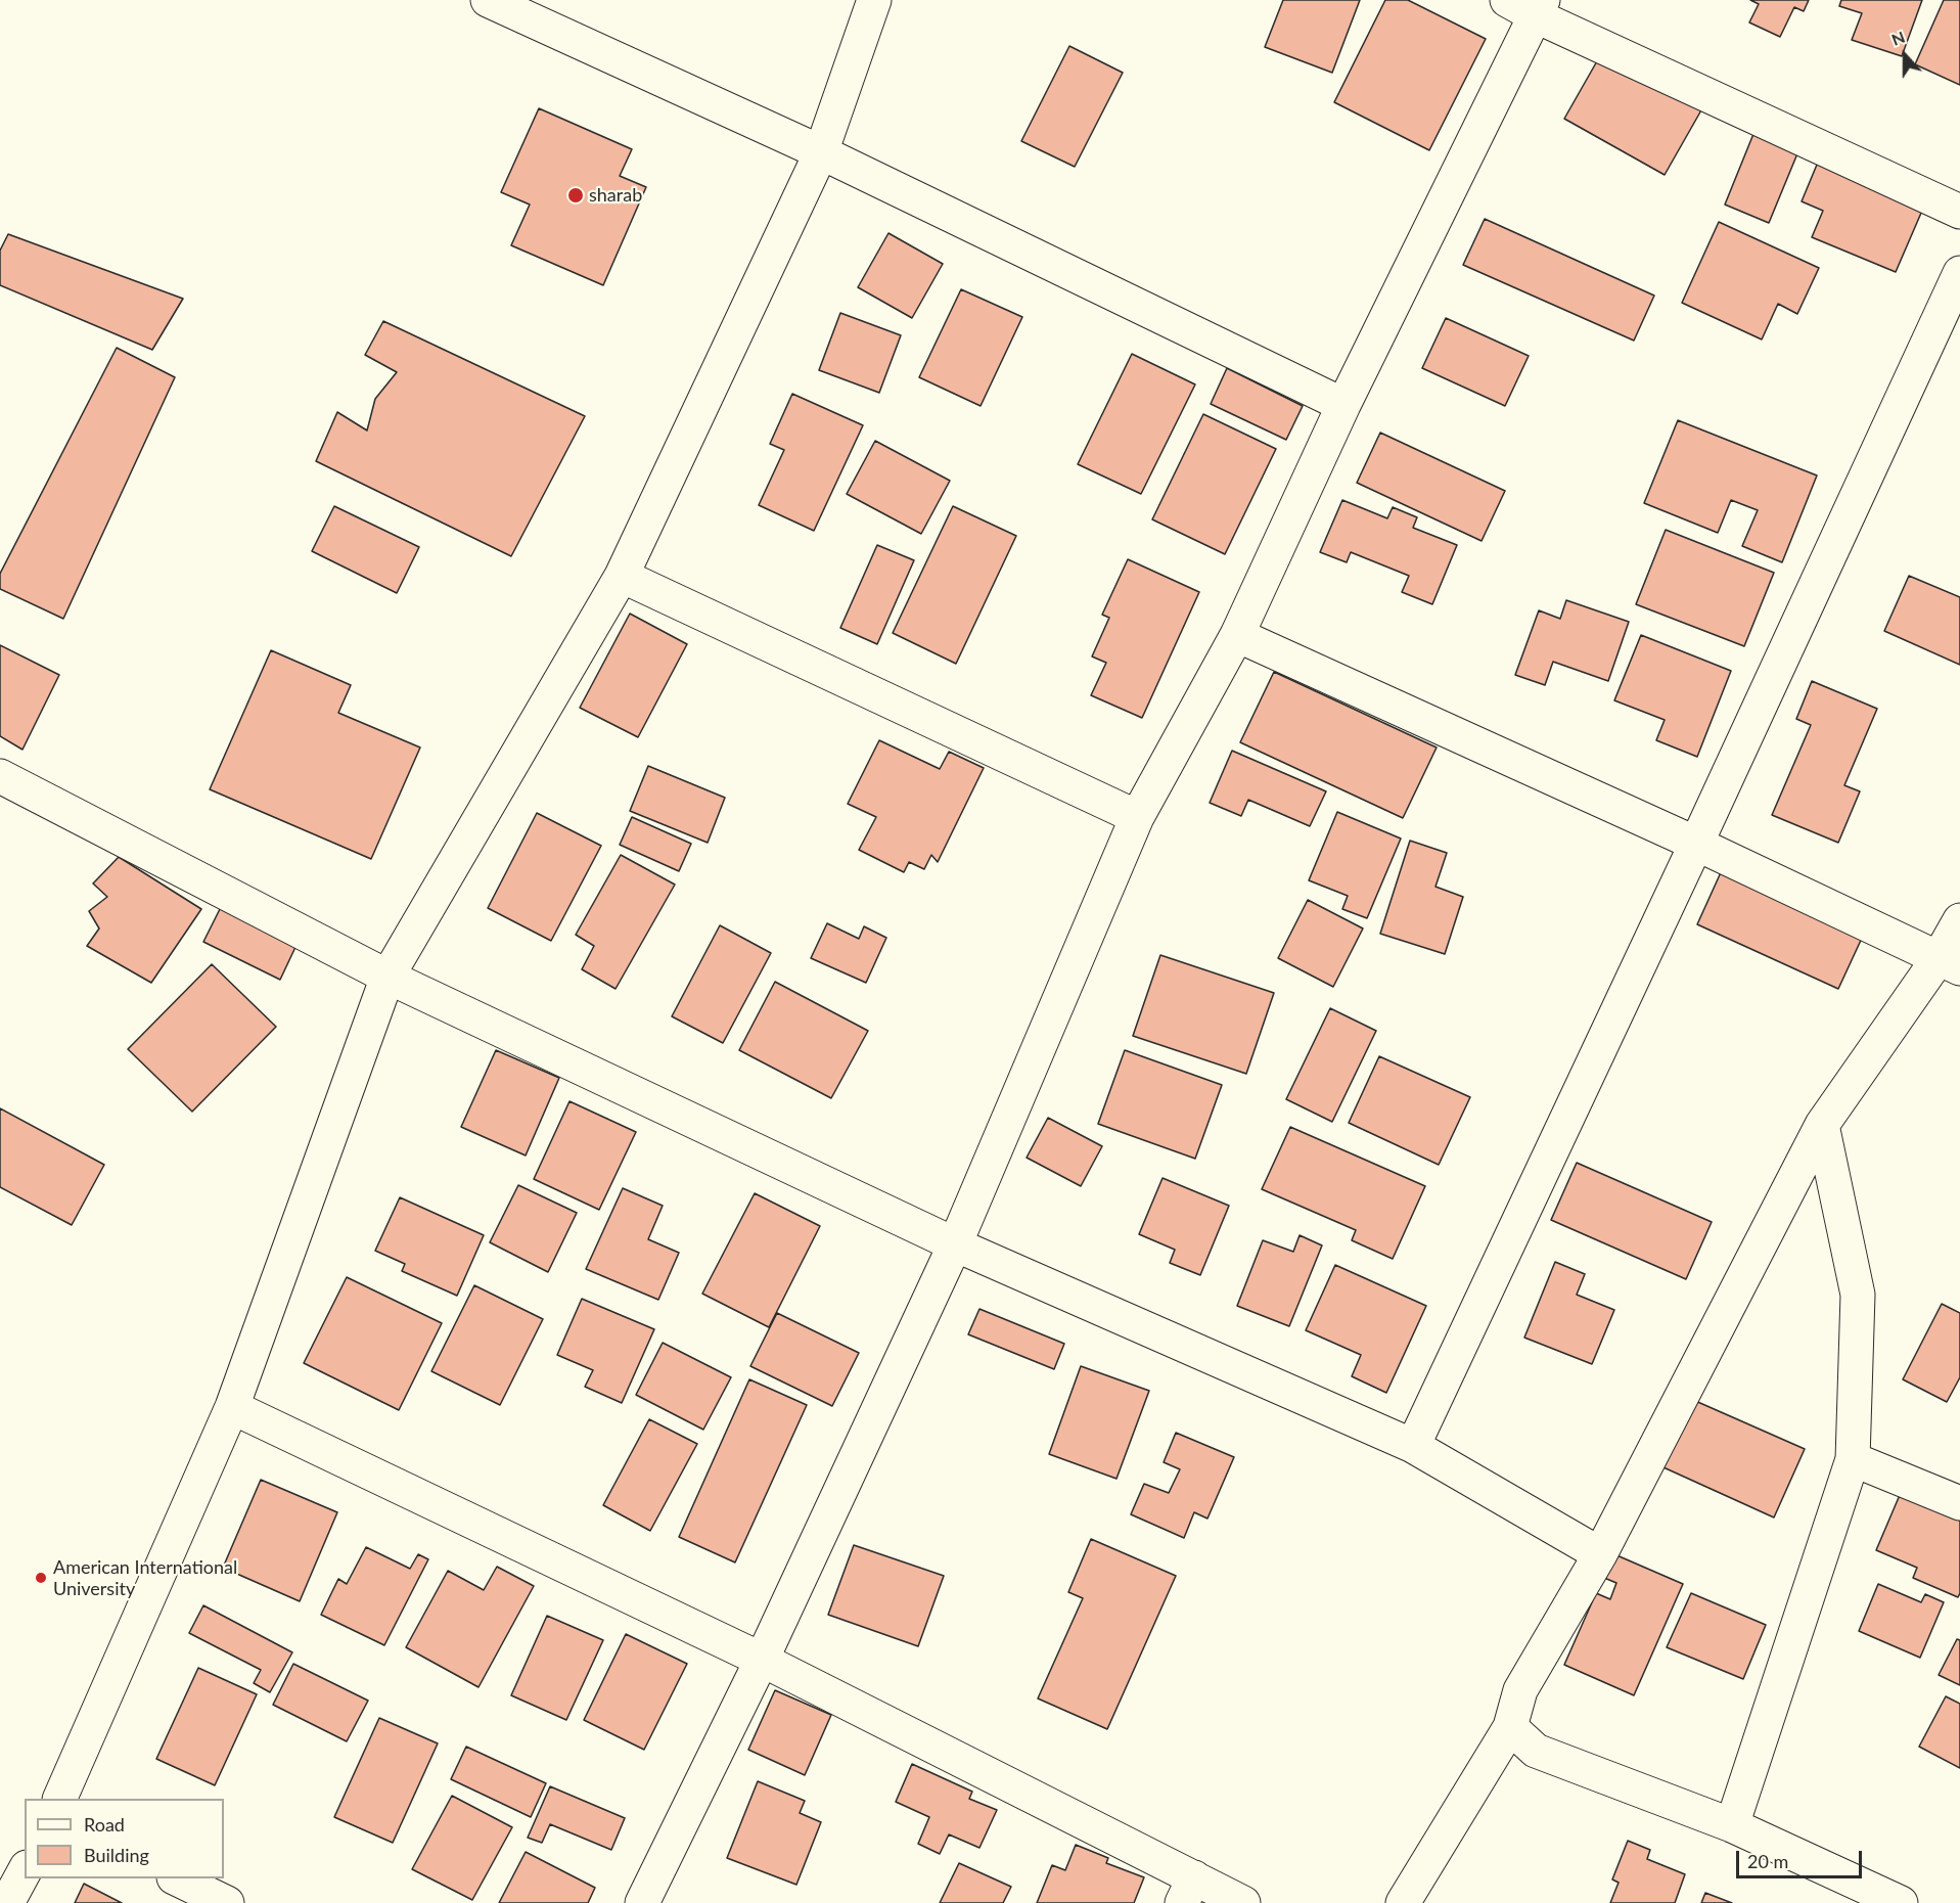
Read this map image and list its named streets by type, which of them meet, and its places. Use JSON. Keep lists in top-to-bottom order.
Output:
{
  "places": ["sharab", "American International University"],
  "legend": ["Road", "Building"],
  "scale_bar": "20 m",
  "north": "top"
}
